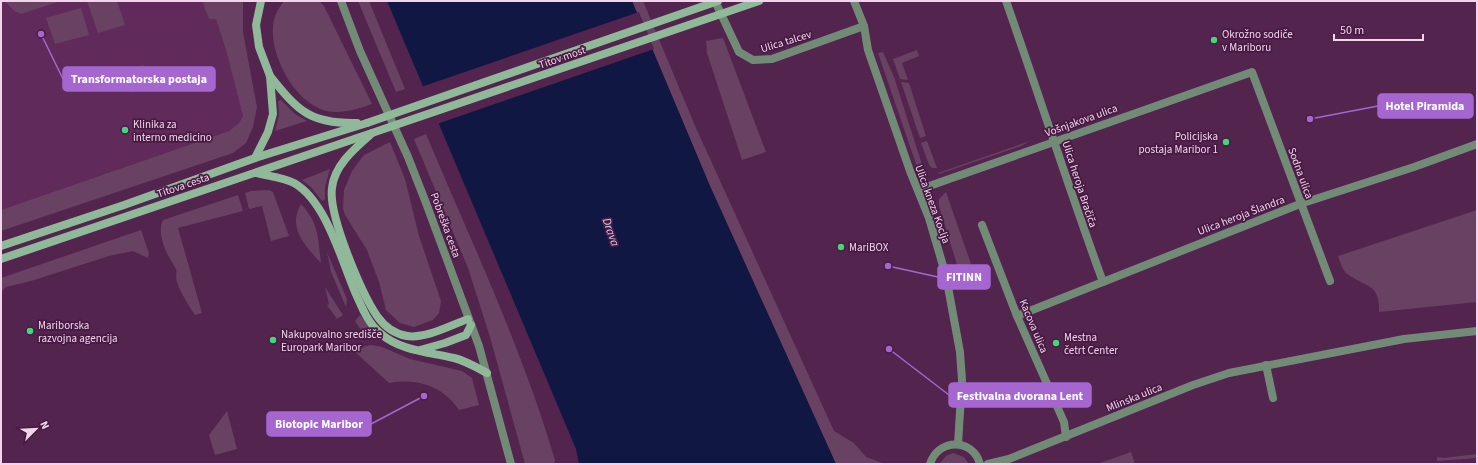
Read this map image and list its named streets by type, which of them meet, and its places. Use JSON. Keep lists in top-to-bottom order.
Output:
{
  "streets": {
    "main road": ["Titov most", "Titova cesta"],
    "street": [
      "Ulica talcev",
      "Vošnjakova ulica",
      "Sodna ulica",
      "Ulica heroja Bračiča",
      "Ulica kneza Koclja",
      "Ulica heroja Šlandra",
      "Pobreška cesta",
      "Kacova ulica",
      "Mlinska ulica"
    ]
  },
  "crossings": [
    ["Ulica talcev", "Ulica kneza Koclja"],
    ["Titov most", "Titova cesta"],
    ["Vošnjakova ulica", "Sodna ulica"],
    ["Vošnjakova ulica", "Ulica heroja Bračiča"],
    ["Vošnjakova ulica", "Ulica kneza Koclja"],
    ["Sodna ulica", "Ulica heroja Šlandra"],
    ["Ulica heroja Bračiča", "Ulica heroja Šlandra"],
    ["Ulica heroja Šlandra", "Kacova ulica"],
    ["Kacova ulica", "Mlinska ulica"]
  ],
  "water": ["Drava"],
  "places": [
    "Transformatorska postaja",
    "Okrožno sodiče v Mariboru",
    "Hotel Piramida",
    "Klinika za interno medicino",
    "Policijska postaja Maribor 1",
    "MariBOX",
    "FITINN",
    "Mariborska razvojna agencija",
    "Nakupovalno središče Europark Maribor",
    "Mestna četrt Center",
    "Festivalna dvorana Lent",
    "Biotopic Maribor"
  ],
  "scale_bar": "50 m",
  "north": "top right"
}
